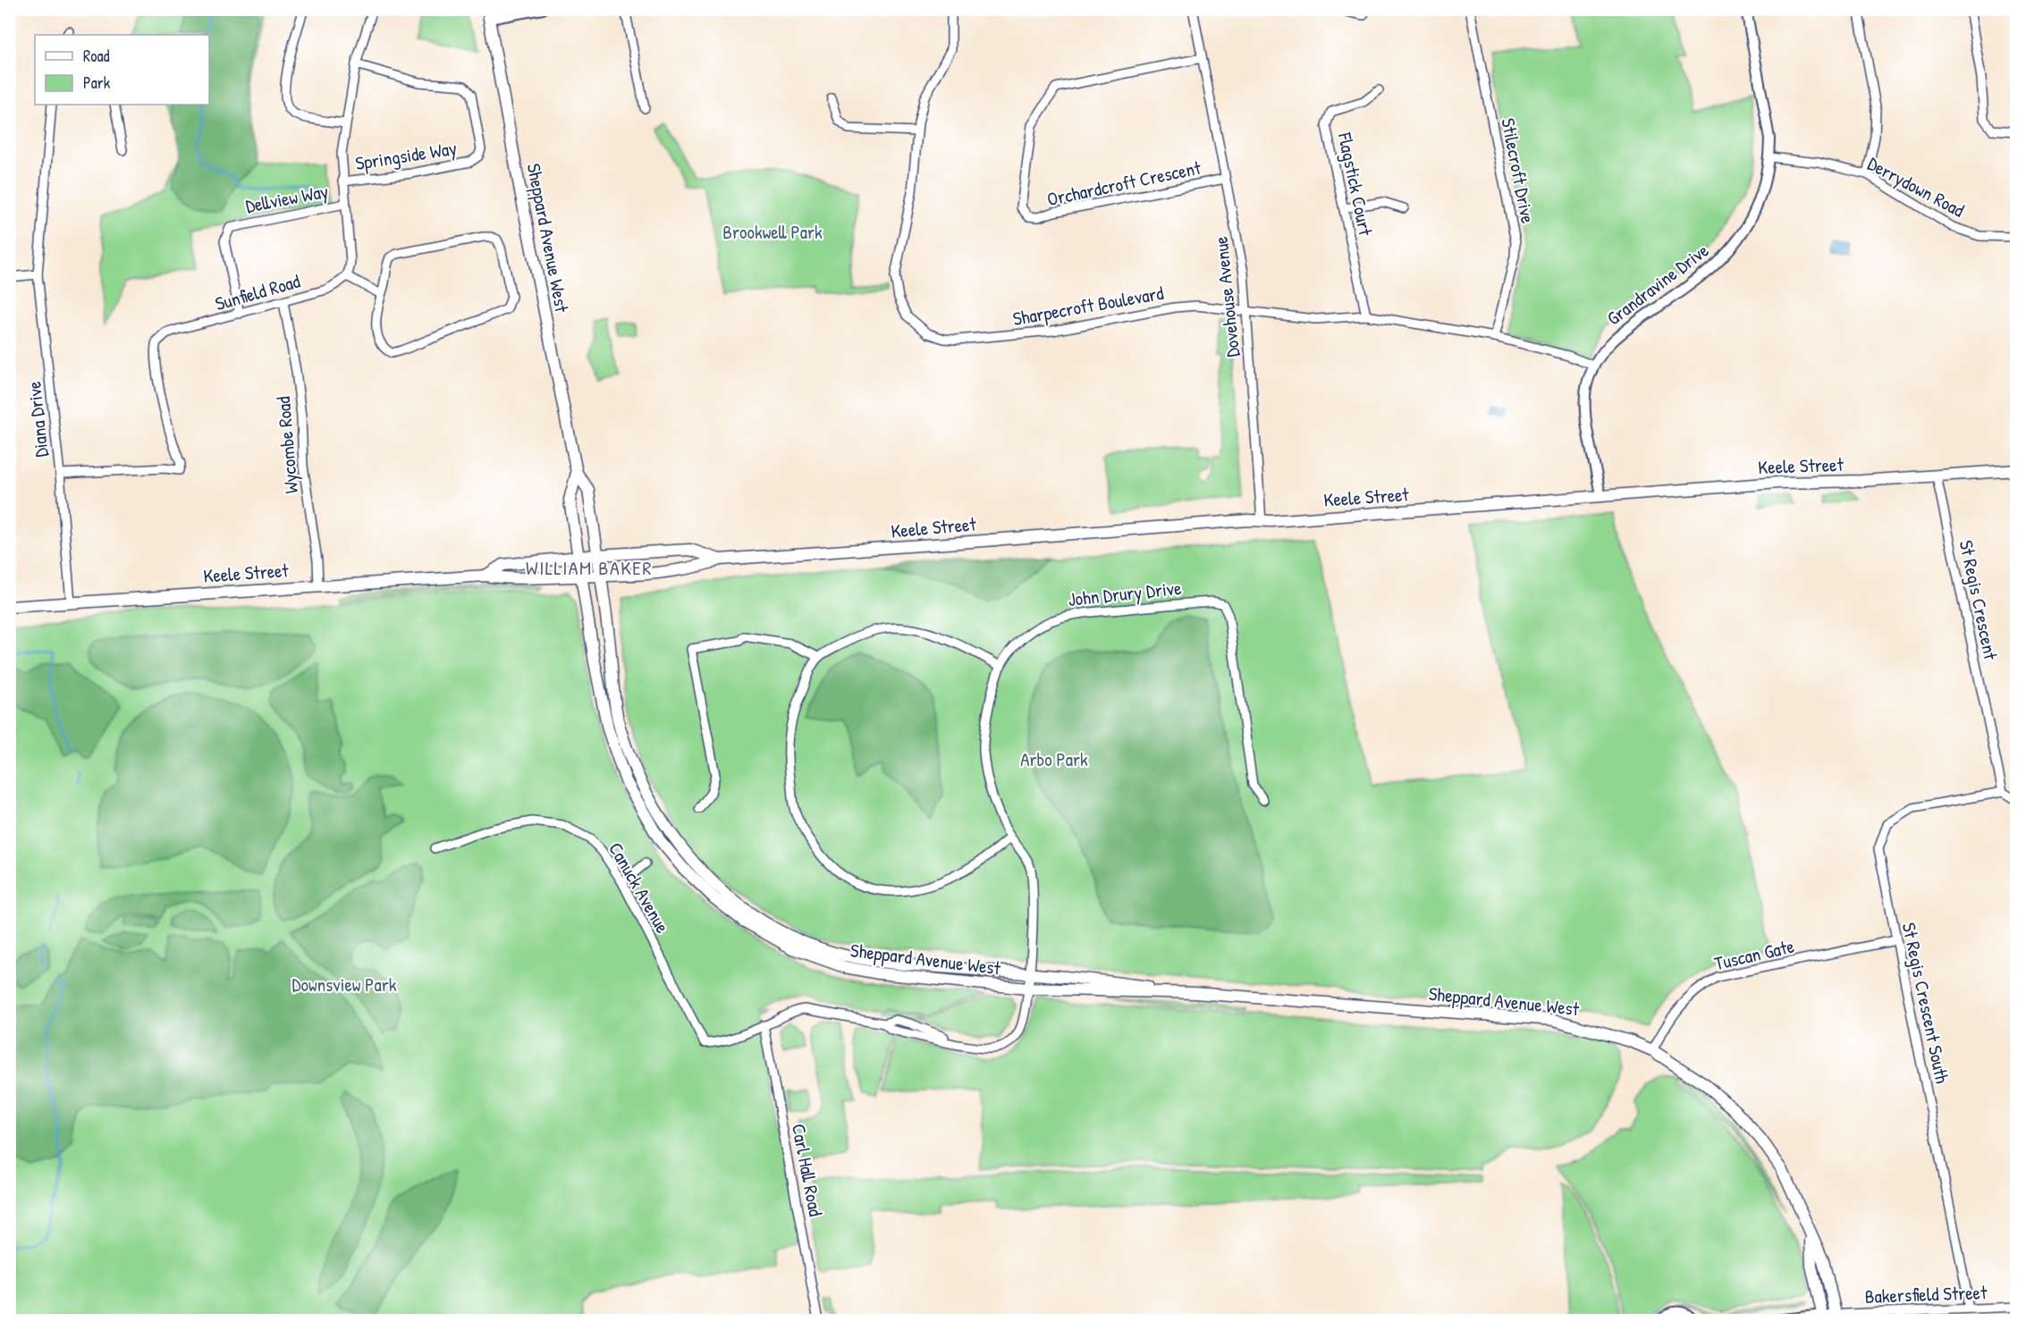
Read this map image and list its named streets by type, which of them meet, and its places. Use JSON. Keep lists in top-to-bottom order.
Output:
{
  "streets": {
    "main road": ["Sheppard Avenue West", "Keele Street"],
    "street": [
      "Springside Way",
      "Stilecroft Drive",
      "Orchardcroft Crescent",
      "Flagstick Court",
      "Derrydown Road",
      "Dellview Way",
      "Grandravine Drive",
      "Sunfield Road",
      "Dovehouse Avenue",
      "Sharpecroft Boulevard",
      "Diana Drive",
      "Wycombe Road",
      "John Drury Drive",
      "St Regis Crescent",
      "Canuck Avenue",
      "Tuscan Gate",
      "St Regis Crescent South",
      "Carl Hall Road",
      "Bakersfield Street"
    ]
  },
  "crossings": [
    ["Stilecroft Drive", "Sharpecroft Boulevard"],
    ["Orchardcroft Crescent", "Dovehouse Avenue"],
    ["Flagstick Court", "Sharpecroft Boulevard"],
    ["Derrydown Road", "Grandravine Drive"],
    ["Dellview Way", "Sunfield Road"],
    ["Sheppard Avenue West", "Keele Street"],
    ["Sheppard Avenue West", "John Drury Drive"],
    ["Sheppard Avenue West", "Tuscan Gate"],
    ["Sheppard Avenue West", "Bakersfield Street"],
    ["Grandravine Drive", "Sharpecroft Boulevard"],
    ["Grandravine Drive", "Keele Street"],
    ["Sunfield Road", "Diana Drive"],
    ["Sunfield Road", "Wycombe Road"],
    ["Dovehouse Avenue", "Sharpecroft Boulevard"],
    ["Dovehouse Avenue", "Keele Street"],
    ["Diana Drive", "Keele Street"],
    ["Wycombe Road", "Keele Street"],
    ["Keele Street", "St Regis Crescent"],
    ["John Drury Drive", "Canuck Avenue"],
    ["John Drury Drive", "Carl Hall Road"],
    ["St Regis Crescent", "St Regis Crescent South"],
    ["Tuscan Gate", "St Regis Crescent South"],
    ["St Regis Crescent South", "Bakersfield Street"]
  ],
  "districts": ["WILLIAM BAKER"],
  "parks": ["Brookwell Park", "Arbo Park", "Downsview Park"],
  "legend": ["Road", "Park"]
}
